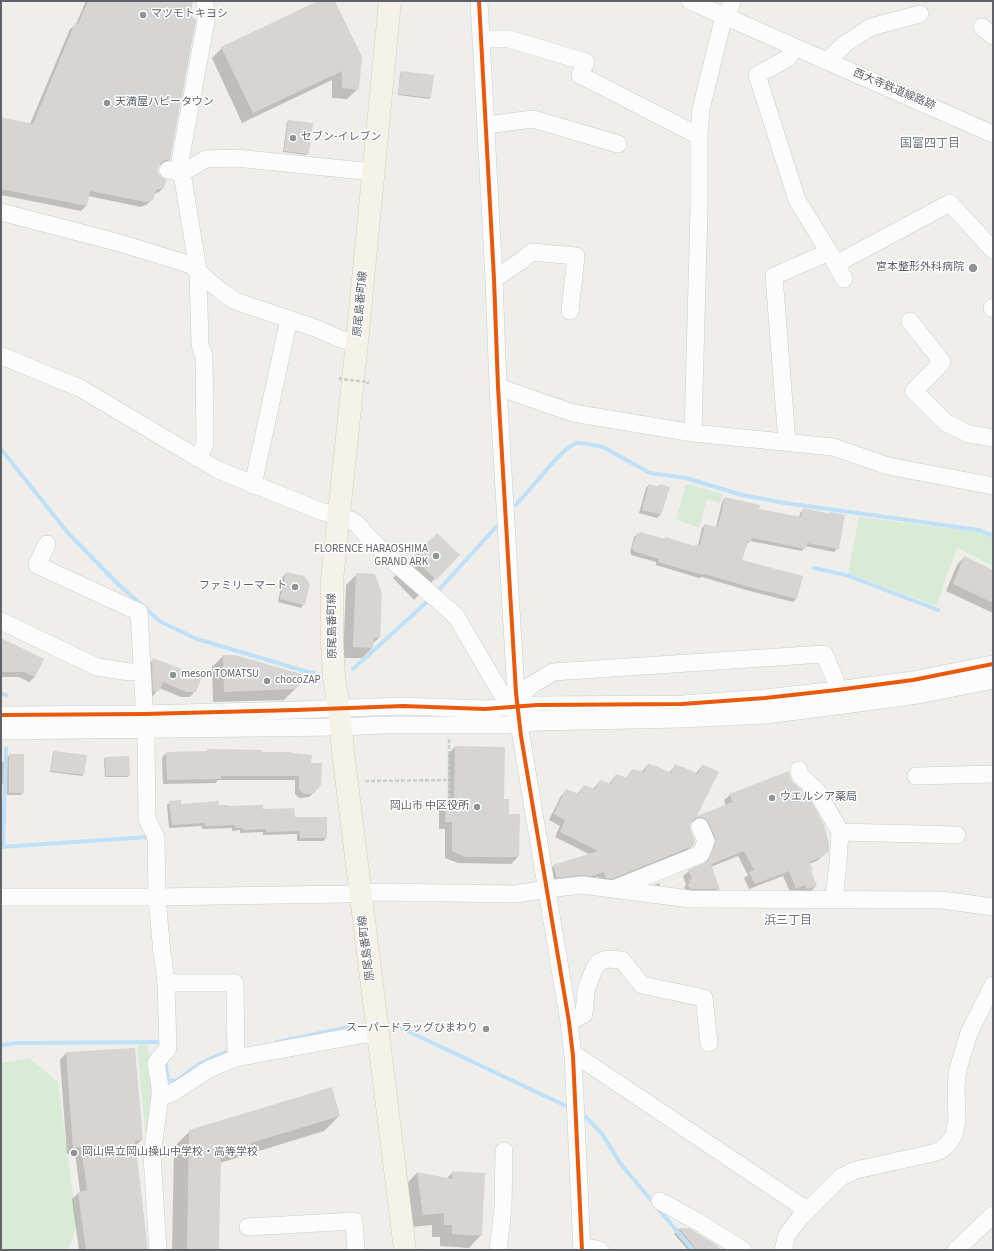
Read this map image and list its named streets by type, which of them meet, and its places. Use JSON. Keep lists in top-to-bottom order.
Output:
{
  "streets": {
    "main road": ["原尾島番町線"],
    "street": ["西大寺鉄道線路跡"]
  },
  "districts": ["国富四丁目", "浜三丁目"],
  "places": [
    "マツモトキヨシ",
    "天満屋ハピータウン",
    "セブン-イレブン",
    "宮本整形外科病院",
    "FLORENCE HARAOSHIMA GRAND ARK",
    "ファミリーマート",
    "meson TOMATSU",
    "chocoZAP",
    "ウエルシア薬局",
    "岡山市 中区役所",
    "スーパードラッグひまわり",
    "岡山県立岡山操山中学校・高等学校"
  ]
}
